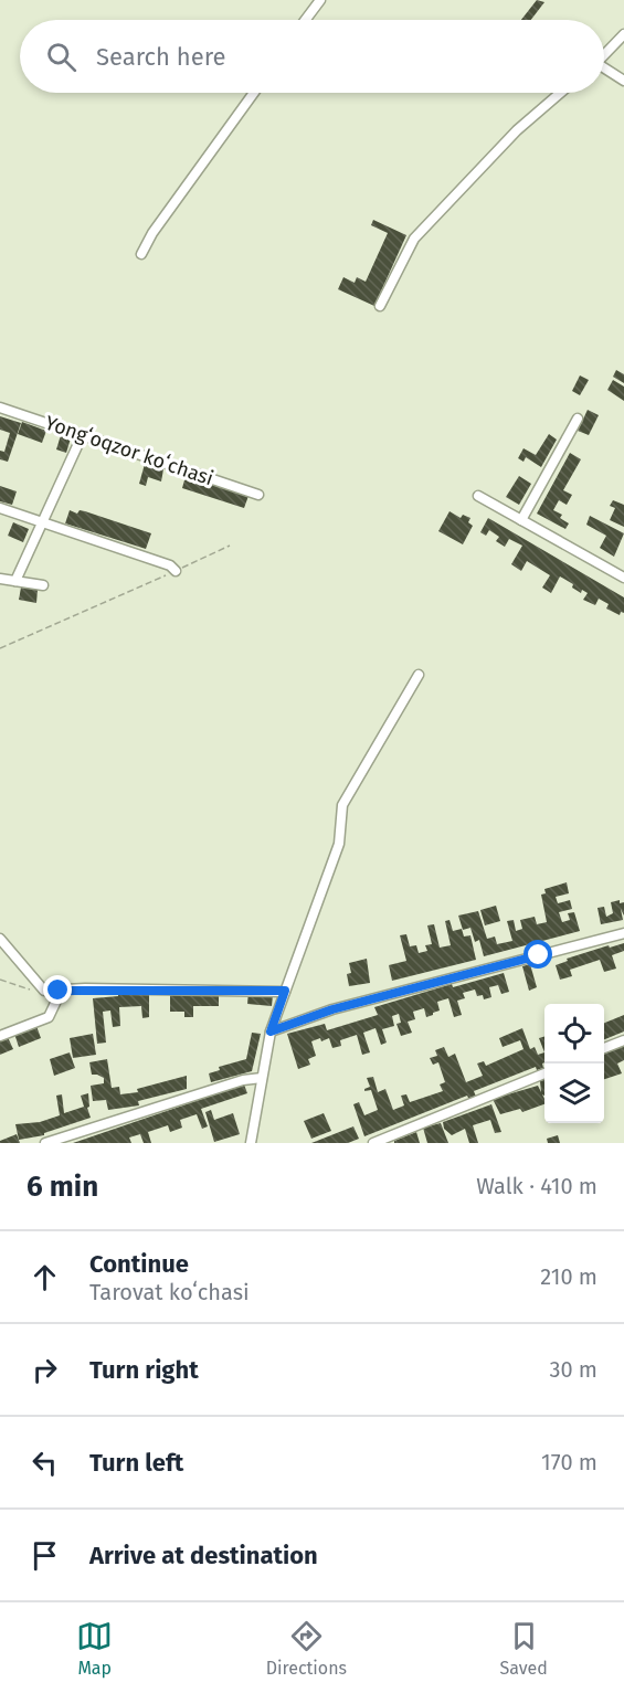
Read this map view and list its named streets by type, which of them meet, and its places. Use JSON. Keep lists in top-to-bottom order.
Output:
{
  "streets": {
    "street": ["Yongʻoqzor koʻchasi"]
  },
  "page": {
    "search": "Search here",
    "heading": ["6 min", "Walk · 410 m"],
    "list": [
      ["Continue", "Tarovat koʻchasi", "210 m"],
      ["Turn right", "30 m"],
      ["Turn left", "170 m"],
      "Arrive at destination"
    ],
    "nav": ["Map", "Directions", "Saved"]
  }
}
